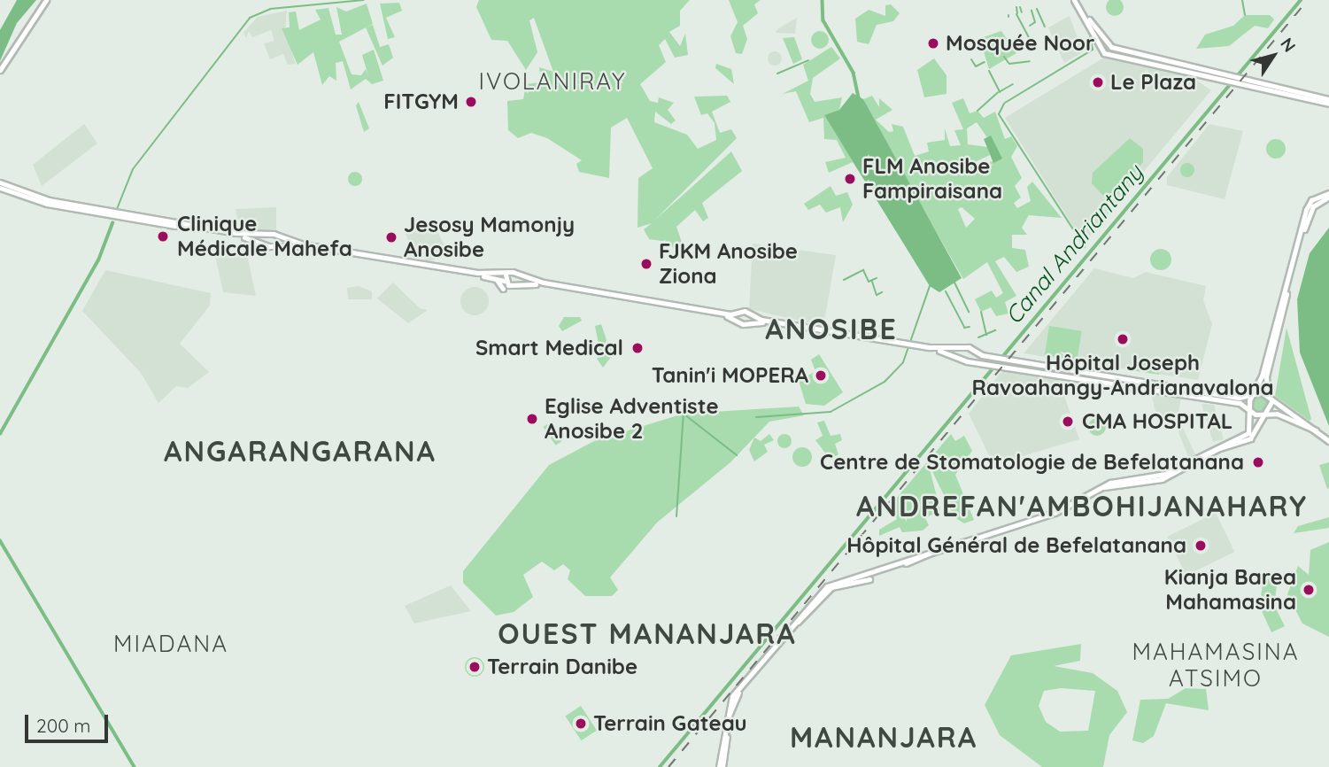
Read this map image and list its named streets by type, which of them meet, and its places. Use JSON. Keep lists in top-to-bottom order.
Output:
{
  "districts": [
    "IVOLANIRAY",
    "ANOSIBE",
    "ANGARANGARANA",
    "ANDREFAN'AMBOHIJANAHARY",
    "OUEST MANANJARA",
    "MIADANA",
    "MAHAMASINA ATSIMO",
    "MANANJARA"
  ],
  "water": ["Canal Andriantany"],
  "places": [
    "Mosquée Noor",
    "Le Plaza",
    "FITGYM",
    "FLM Anosibe Fampiraisana",
    "Clinique Médicale Mahefa",
    "Jesosy Mamonjy Anosibe",
    "FJKM Anosibe Ziona",
    "Hôpital Joseph Ravoahangy-Andrianavalona",
    "Smart Medical",
    "Tanin'i MOPERA",
    "Eglise Adventiste Anosibe 2",
    "CMA HOSPITAL",
    "Centre de Stomatologie de Befelatanana",
    "Hôpital Général de Befelatanana",
    "Kianja Barea Mahamasina",
    "Terrain Danibe",
    "Terrain Gateau"
  ],
  "scale_bar": "200 m",
  "north": "top right"
}
